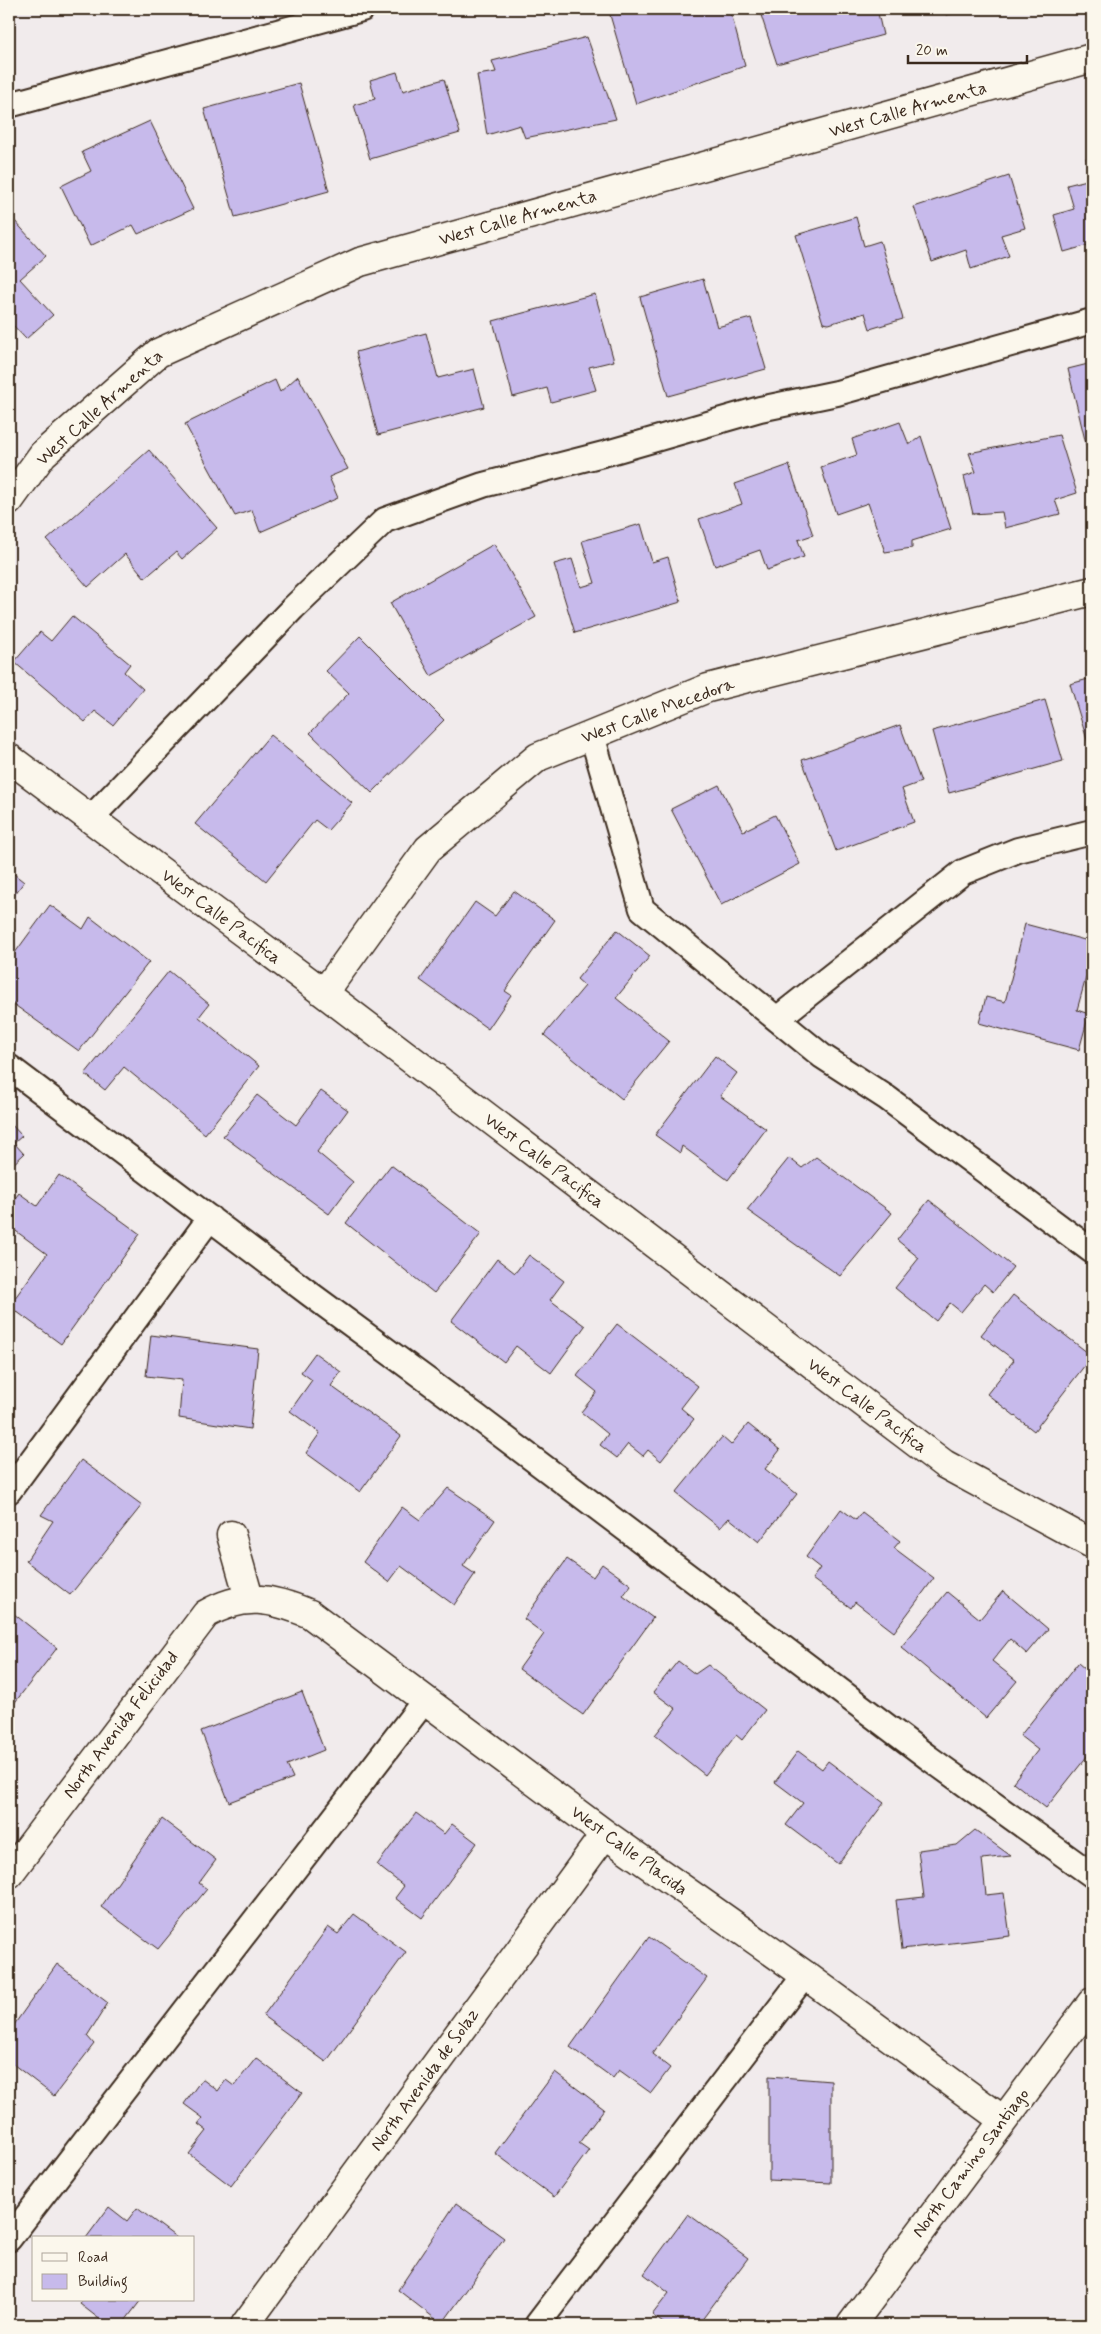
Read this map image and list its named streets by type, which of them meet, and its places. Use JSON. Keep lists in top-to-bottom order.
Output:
{
  "streets": {
    "street": [
      "West Calle Armenta",
      "West Calle Mecedora",
      "West Calle Pacifica",
      "North Avenida Felicidad",
      "West Calle Placida",
      "North Avenida de Solaz",
      "North Camino Santiago"
    ]
  },
  "crossings": [
    ["West Calle Mecedora", "West Calle Pacifica"],
    ["North Avenida Felicidad", "West Calle Placida"],
    ["West Calle Placida", "North Avenida de Solaz"],
    ["West Calle Placida", "North Camino Santiago"]
  ],
  "legend": ["Road", "Building"],
  "scale_bar": "20 m"
}
